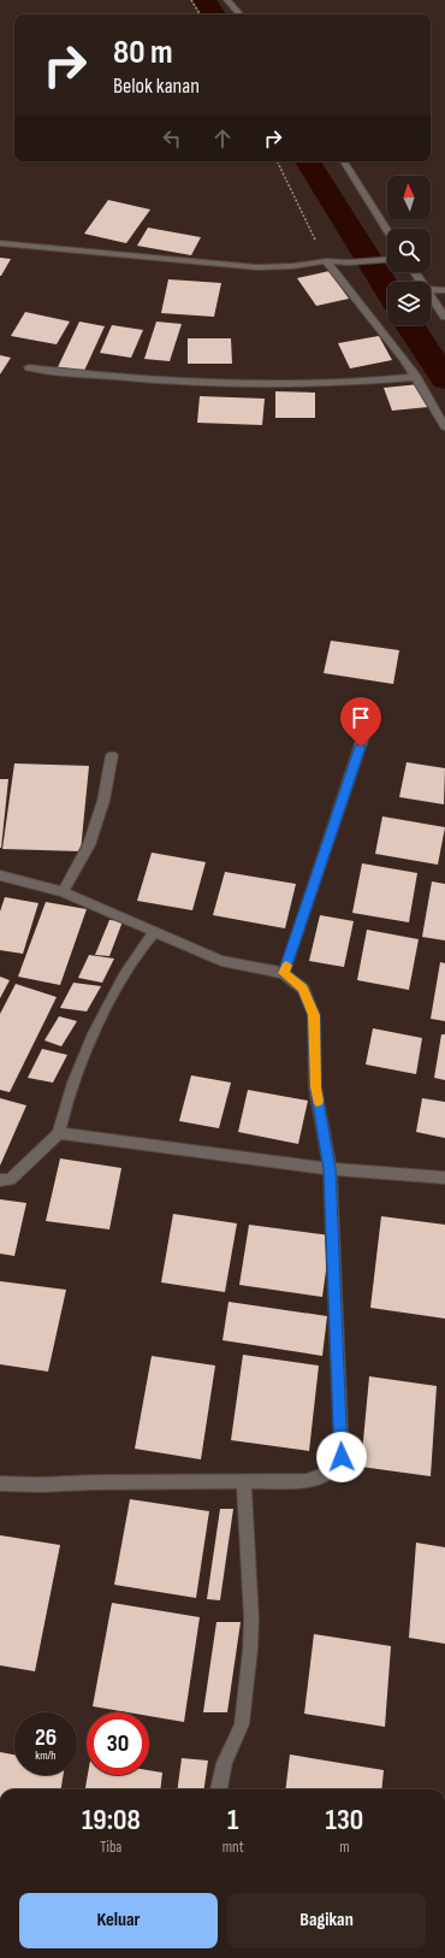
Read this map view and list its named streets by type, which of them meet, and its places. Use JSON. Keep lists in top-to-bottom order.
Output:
{
  "north": "top",
  "page": {
    "turn": ["80 m", "Belok kanan"],
    "speed": "26 km/h",
    "limit": "30",
    "eta": [
      "19:08",
      "Tiba",
      "1",
      "mnt",
      "130",
      "m"
    ],
    "buttons": ["Keluar", "Bagikan"]
  }
}
